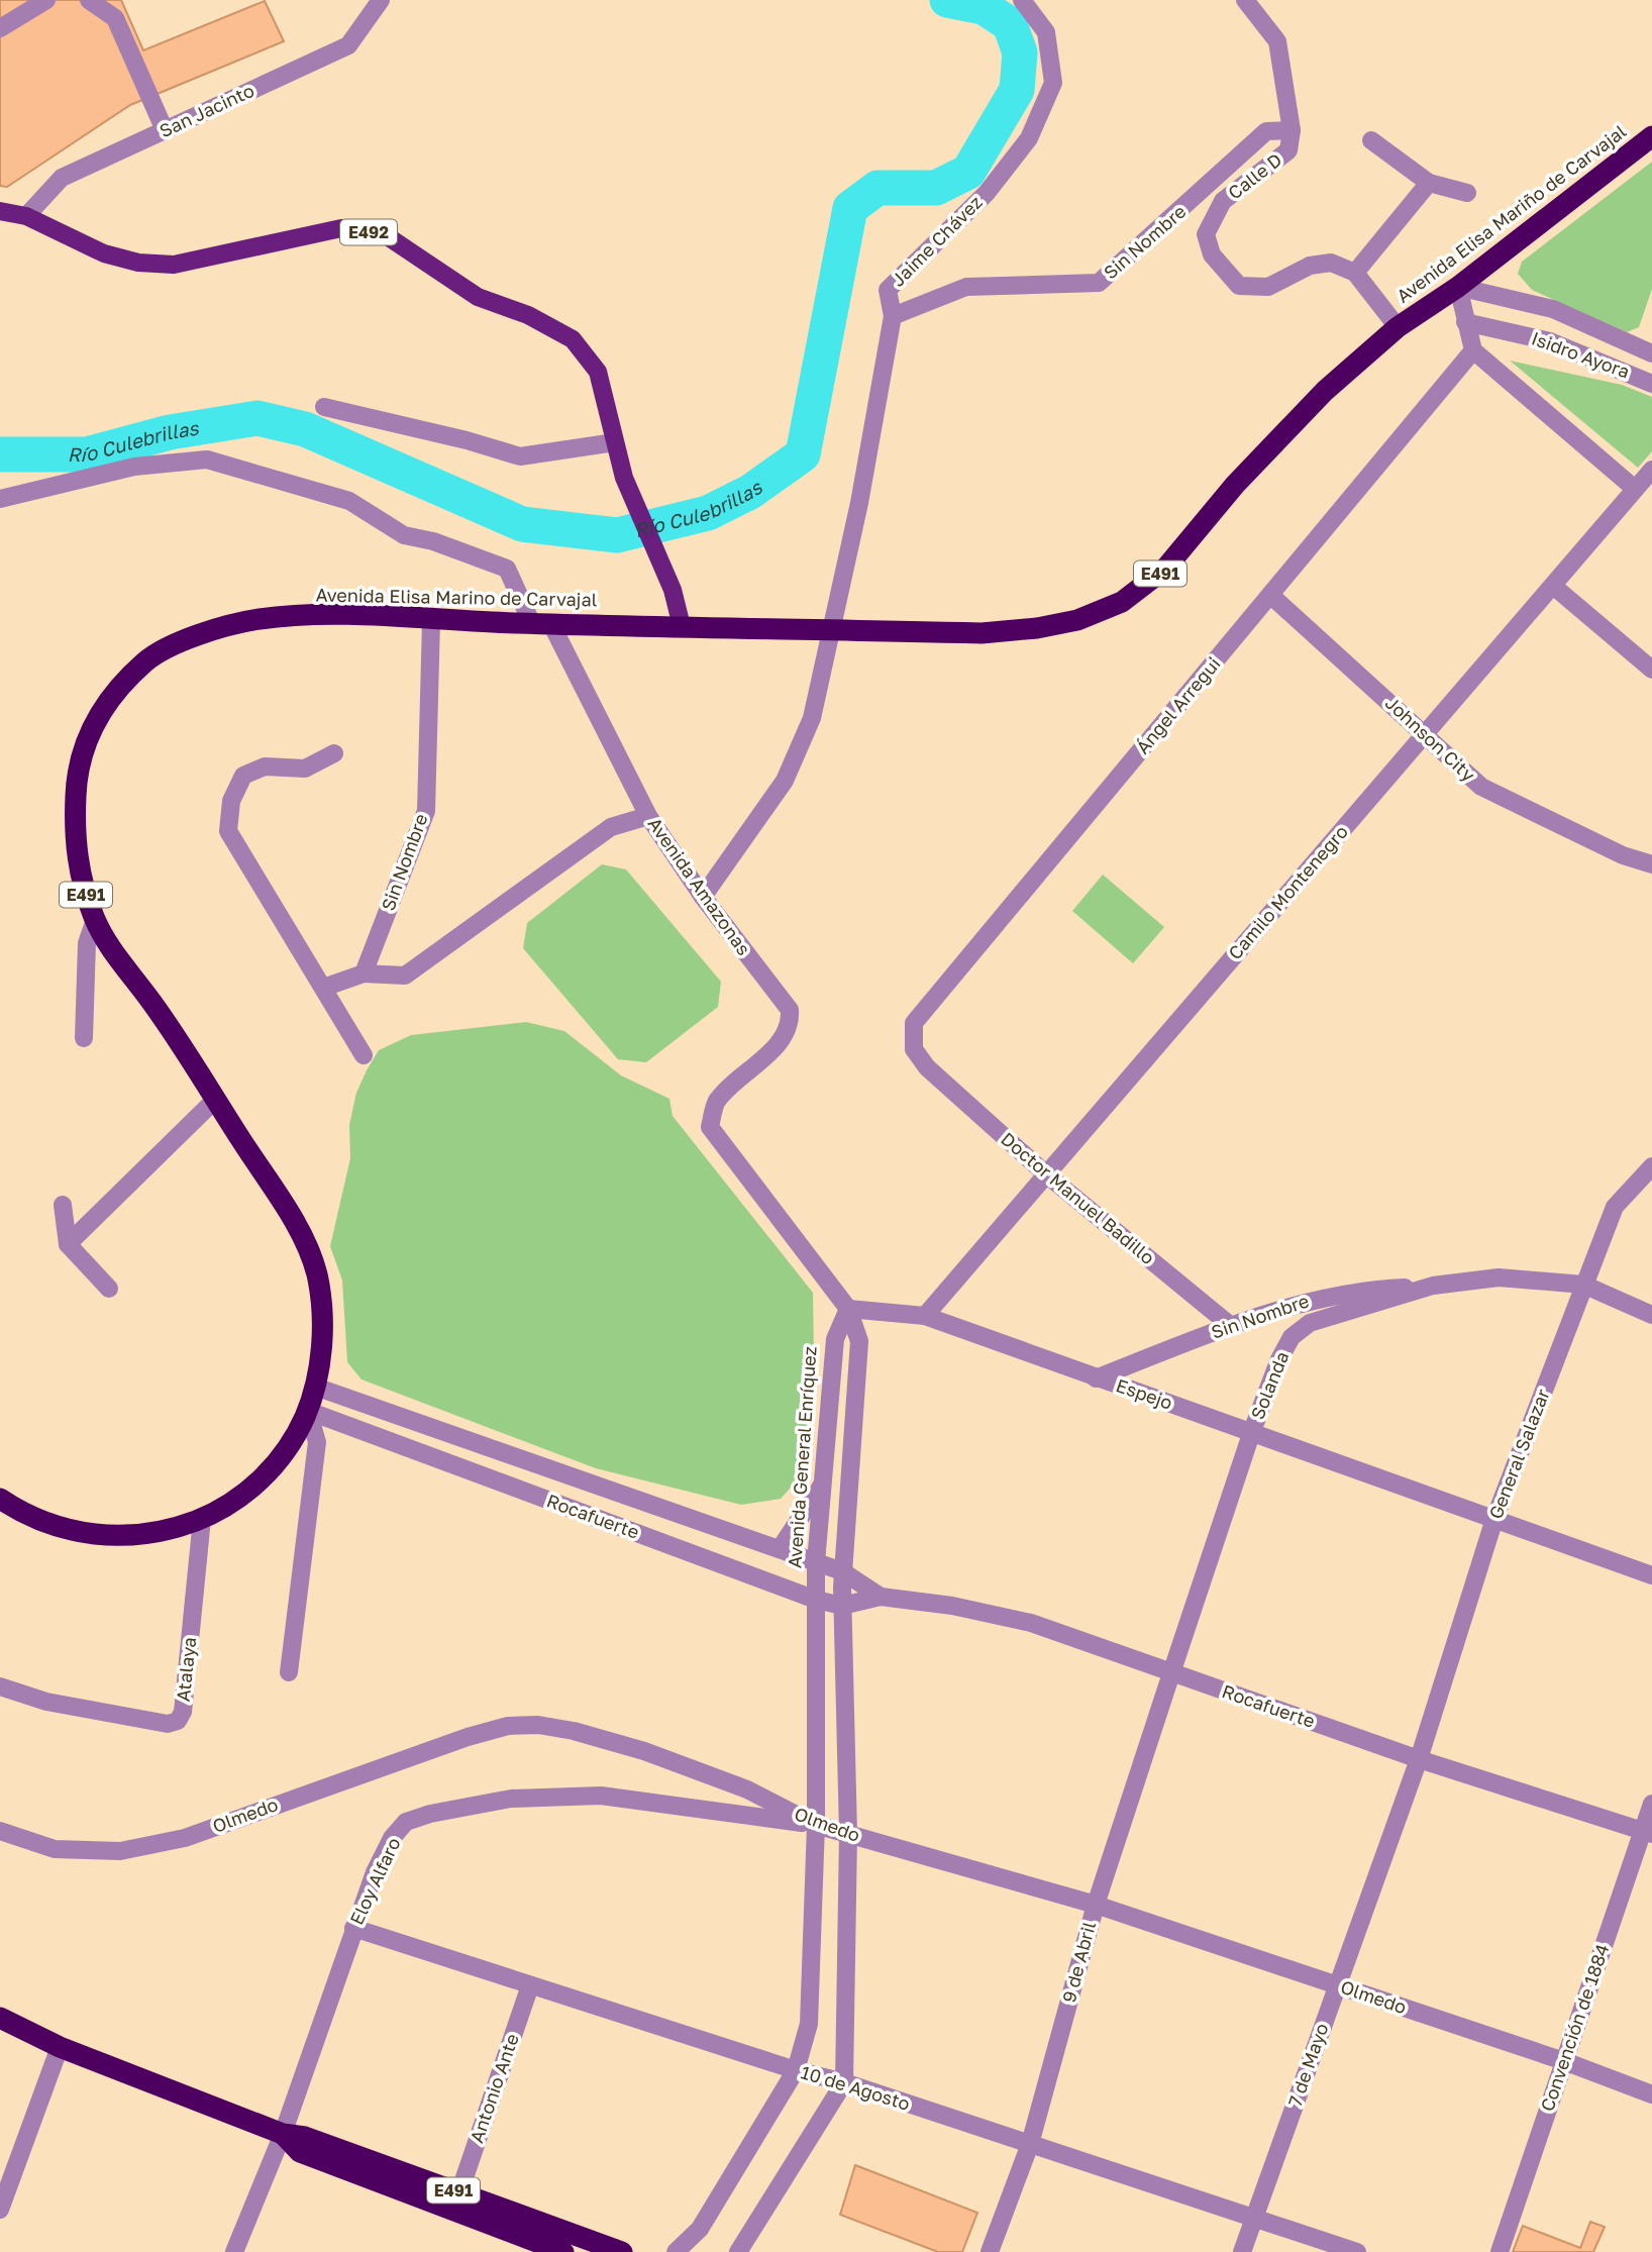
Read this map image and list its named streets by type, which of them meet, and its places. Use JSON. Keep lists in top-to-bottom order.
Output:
{
  "streets": {
    "highway": ["Avenida Elisa Mariño de Carvajal", "E491", "Avenida Elisa Marino de Carvajal"],
    "main road": ["E492"],
    "street": [
      "San Jacinto",
      "Calle D",
      "Jaime Chávez",
      "Sin Nombre",
      "Isidro Ayora",
      "Ángel Arregui",
      "Johnson City",
      "Avenida Amazonas",
      "Camilo Montenegro",
      "Doctor Manuel Badillo",
      "Solanda",
      "Espejo",
      "General Salazar",
      "Avenida General Enríquez",
      "Rocafuerte",
      "Atalaya",
      "Olmedo",
      "Eloy Alfaro",
      "9 de Abril",
      "Convención de 1884",
      "7 de Mayo",
      "Antonio Ante",
      "10 de Agosto"
    ]
  },
  "crossings": [
    ["San Jacinto", "E492"],
    ["Calle D", "Sin Nombre"],
    ["Avenida Elisa Mariño de Carvajal", "Isidro Ayora"],
    ["Avenida Elisa Mariño de Carvajal", "Avenida Elisa Marino de Carvajal"],
    ["E492", "Avenida Elisa Marino de Carvajal"],
    ["Jaime Chávez", "Sin Nombre"],
    ["Jaime Chávez", "Avenida Elisa Marino de Carvajal"],
    ["Jaime Chávez", "Avenida Amazonas"],
    ["Sin Nombre", "Avenida Elisa Marino de Carvajal"],
    ["Sin Nombre", "Doctor Manuel Badillo"],
    ["Sin Nombre", "Solanda"],
    ["Sin Nombre", "Espejo"],
    ["E491", "Eloy Alfaro"],
    ["E491", "Antonio Ante"],
    ["Avenida Elisa Marino de Carvajal", "Avenida Amazonas"],
    ["Avenida Elisa Marino de Carvajal", "Rocafuerte"],
    ["Avenida Elisa Marino de Carvajal", "Atalaya"],
    ["Ángel Arregui", "Johnson City"],
    ["Ángel Arregui", "Doctor Manuel Badillo"],
    ["Johnson City", "Camilo Montenegro"],
    ["Avenida Amazonas", "Espejo"],
    ["Avenida Amazonas", "Avenida General Enríquez"],
    ["Camilo Montenegro", "Doctor Manuel Badillo"],
    ["Camilo Montenegro", "Espejo"],
    ["Solanda", "Espejo"],
    ["Solanda", "General Salazar"],
    ["Solanda", "Rocafuerte"],
    ["Solanda", "9 de Abril"],
    ["Espejo", "General Salazar"],
    ["Espejo", "Avenida General Enríquez"],
    ["General Salazar", "Rocafuerte"],
    ["General Salazar", "7 de Mayo"],
    ["Avenida General Enríquez", "Rocafuerte"],
    ["Avenida General Enríquez", "Olmedo"],
    ["Avenida General Enríquez", "Eloy Alfaro"],
    ["Avenida General Enríquez", "10 de Agosto"],
    ["Rocafuerte", "9 de Abril"],
    ["Rocafuerte", "Convención de 1884"],
    ["Rocafuerte", "7 de Mayo"],
    ["Olmedo", "Eloy Alfaro"],
    ["Olmedo", "9 de Abril"],
    ["Olmedo", "Convención de 1884"],
    ["Olmedo", "7 de Mayo"],
    ["Eloy Alfaro", "10 de Agosto"],
    ["9 de Abril", "10 de Agosto"],
    ["7 de Mayo", "10 de Agosto"],
    ["Antonio Ante", "10 de Agosto"]
  ],
  "water": ["Río Culebrillas"]
}
